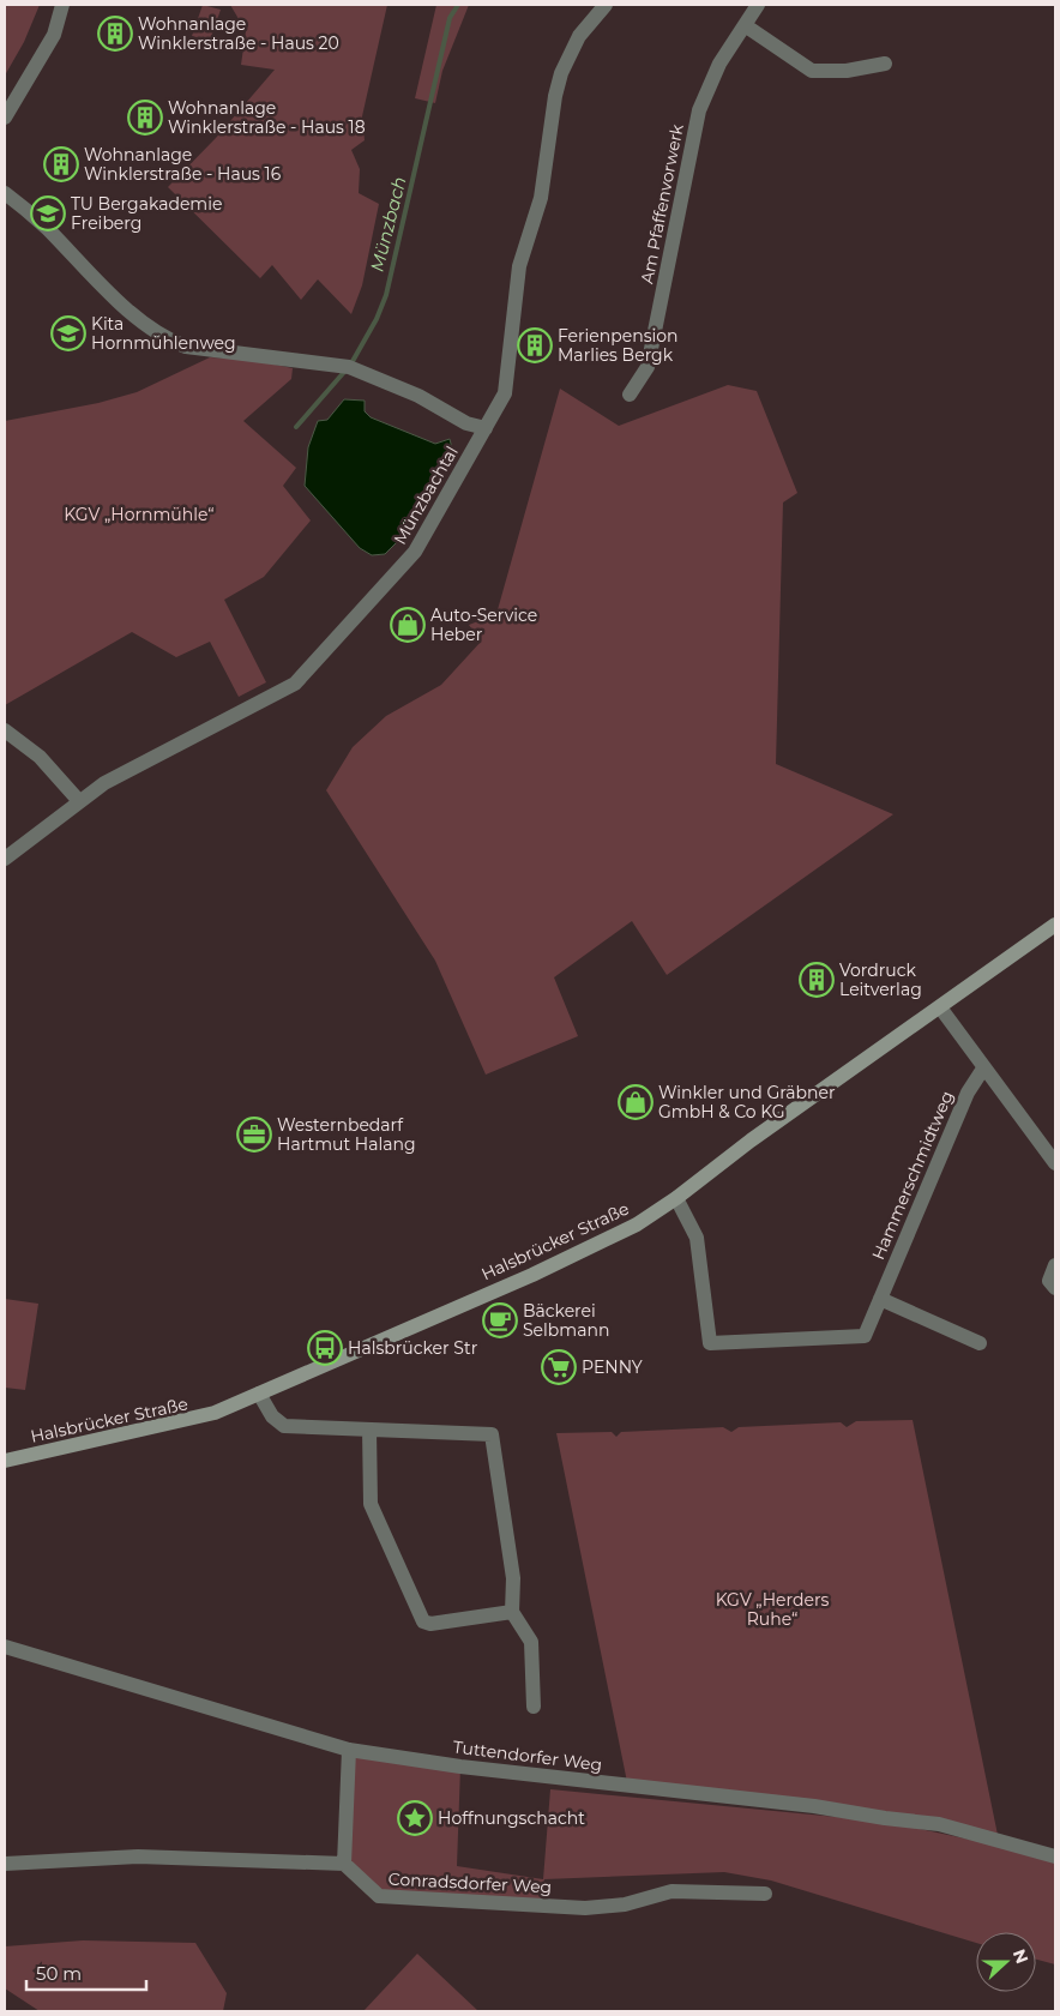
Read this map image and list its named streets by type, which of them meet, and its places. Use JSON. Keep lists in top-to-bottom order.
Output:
{
  "streets": {
    "main road": ["Halsbrücker Straße"],
    "street": [
      "Am Pfaffenvorwerk",
      "Münzbachtal",
      "Hammerschmidtweg",
      "Tuttendorfer Weg",
      "Conradsdorfer Weg"
    ]
  },
  "crossings": [
    ["Hammerschmidtweg", "Halsbrücker Straße"]
  ],
  "water": ["Münzbach"],
  "parks": ["KGV „Hornmühle“", "KGV „Herders Ruhe“"],
  "places": {
    "building": [
      "Wohnanlage Winklerstraße - Haus 20",
      "Wohnanlage Winklerstraße - Haus 18",
      "Wohnanlage Winklerstraße - Haus 16",
      "Ferienpension Marlies Bergk",
      "Vordruck Leitverlag"
    ],
    "school or university": ["TU Bergakademie Freiberg", "Kita Hornmühlenweg"],
    "shop": ["Auto-Service Heber", "Winkler und Gräbner GmbH & Co KG"],
    "office": ["Westernbedarf Hartmut Halang"],
    "cafe": ["Bäckerei Selbmann"],
    "bus stop": ["Halsbrücker Str"],
    "supermarket": ["PENNY"],
    "place": ["Hoffnungschacht"]
  },
  "scale_bar": "50 m",
  "north": "right"
}
